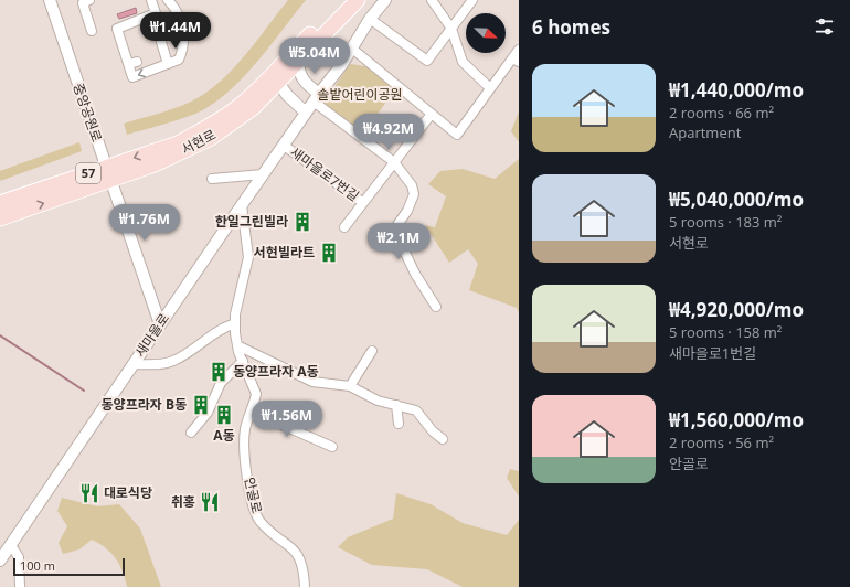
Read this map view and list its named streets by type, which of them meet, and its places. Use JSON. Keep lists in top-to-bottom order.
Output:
{
  "streets": {
    "main road": ["서현로", "57"],
    "street": [
      "중앙공원로",
      "새마을로7번길",
      "새마을로",
      "안골로"
    ]
  },
  "crossings": [
    ["중앙공원로", "서현로"],
    ["중앙공원로", "새마을로"],
    ["새마을로7번길", "새마을로"],
    ["새마을로", "안골로"]
  ],
  "parks": ["솔밭어린이공원"],
  "places": {
    "building": [
      "한일그린빌라",
      "서현빌라트",
      "동양프라자 A동",
      "동양프라자 B동",
      "A동"
    ],
    "restaurant": ["대로식당", "취홍"]
  },
  "scale_bar": "100 m",
  "north": "bottom right",
  "page": {
    "heading": "6 homes",
    "price": [
      "₩1.44M",
      "₩5.04M",
      "₩4.92M",
      "₩1.76M",
      "₩2.1M",
      "₩1.56M"
    ],
    "list": [
      {
        "name": "₩1,440,000/mo",
        "note": "2 rooms · 66 m² · Apartment"
      },
      {
        "name": "₩5,040,000/mo",
        "note": "5 rooms · 183 m² · 서현로"
      },
      {
        "name": "₩4,920,000/mo",
        "note": "5 rooms · 158 m² · 새마을로1번길"
      },
      {
        "name": "₩1,560,000/mo",
        "note": "2 rooms · 56 m² · 안골로"
      }
    ],
    "scale": "100 m"
  }
}
